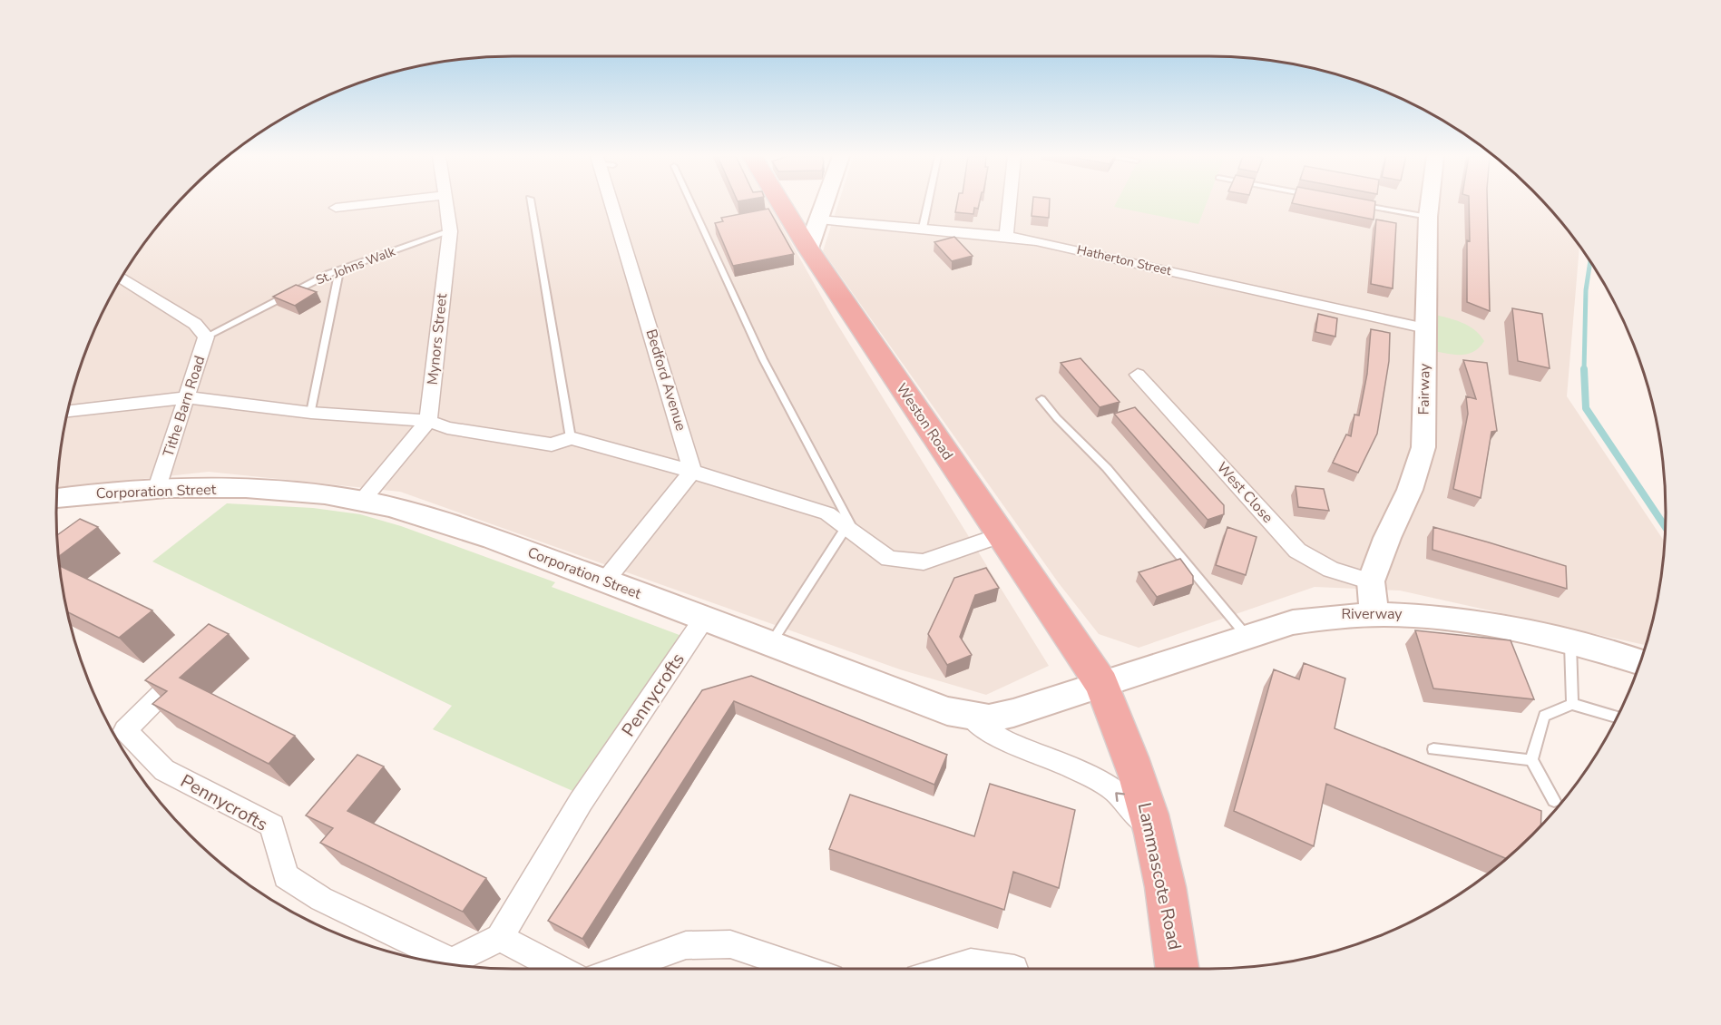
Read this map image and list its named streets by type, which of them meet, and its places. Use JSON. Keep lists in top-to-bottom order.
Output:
{
  "streets": {
    "highway": ["Weston Road", "Lammascote Road"],
    "street": [
      "Hatherton Street",
      "Mynors Street",
      "Bedford Avenue",
      "Fairway",
      "Tithe Barn Road",
      "Corporation Street",
      "West Close",
      "Riverway",
      "Pennycrofts"
    ],
    "lane": ["St. Johns Walk"]
  },
  "crossings": [
    ["Hatherton Street", "Fairway"],
    ["St. Johns Walk", "Mynors Street"],
    ["St. Johns Walk", "Tithe Barn Road"],
    ["Fairway", "West Close"],
    ["Fairway", "Riverway"],
    ["Tithe Barn Road", "Corporation Street"],
    ["Weston Road", "Corporation Street"],
    ["Weston Road", "Riverway"],
    ["Weston Road", "Lammascote Road"],
    ["Corporation Street", "Riverway"],
    ["Corporation Street", "Pennycrofts"],
    ["Corporation Street", "Lammascote Road"],
    ["Riverway", "Lammascote Road"]
  ]
}
